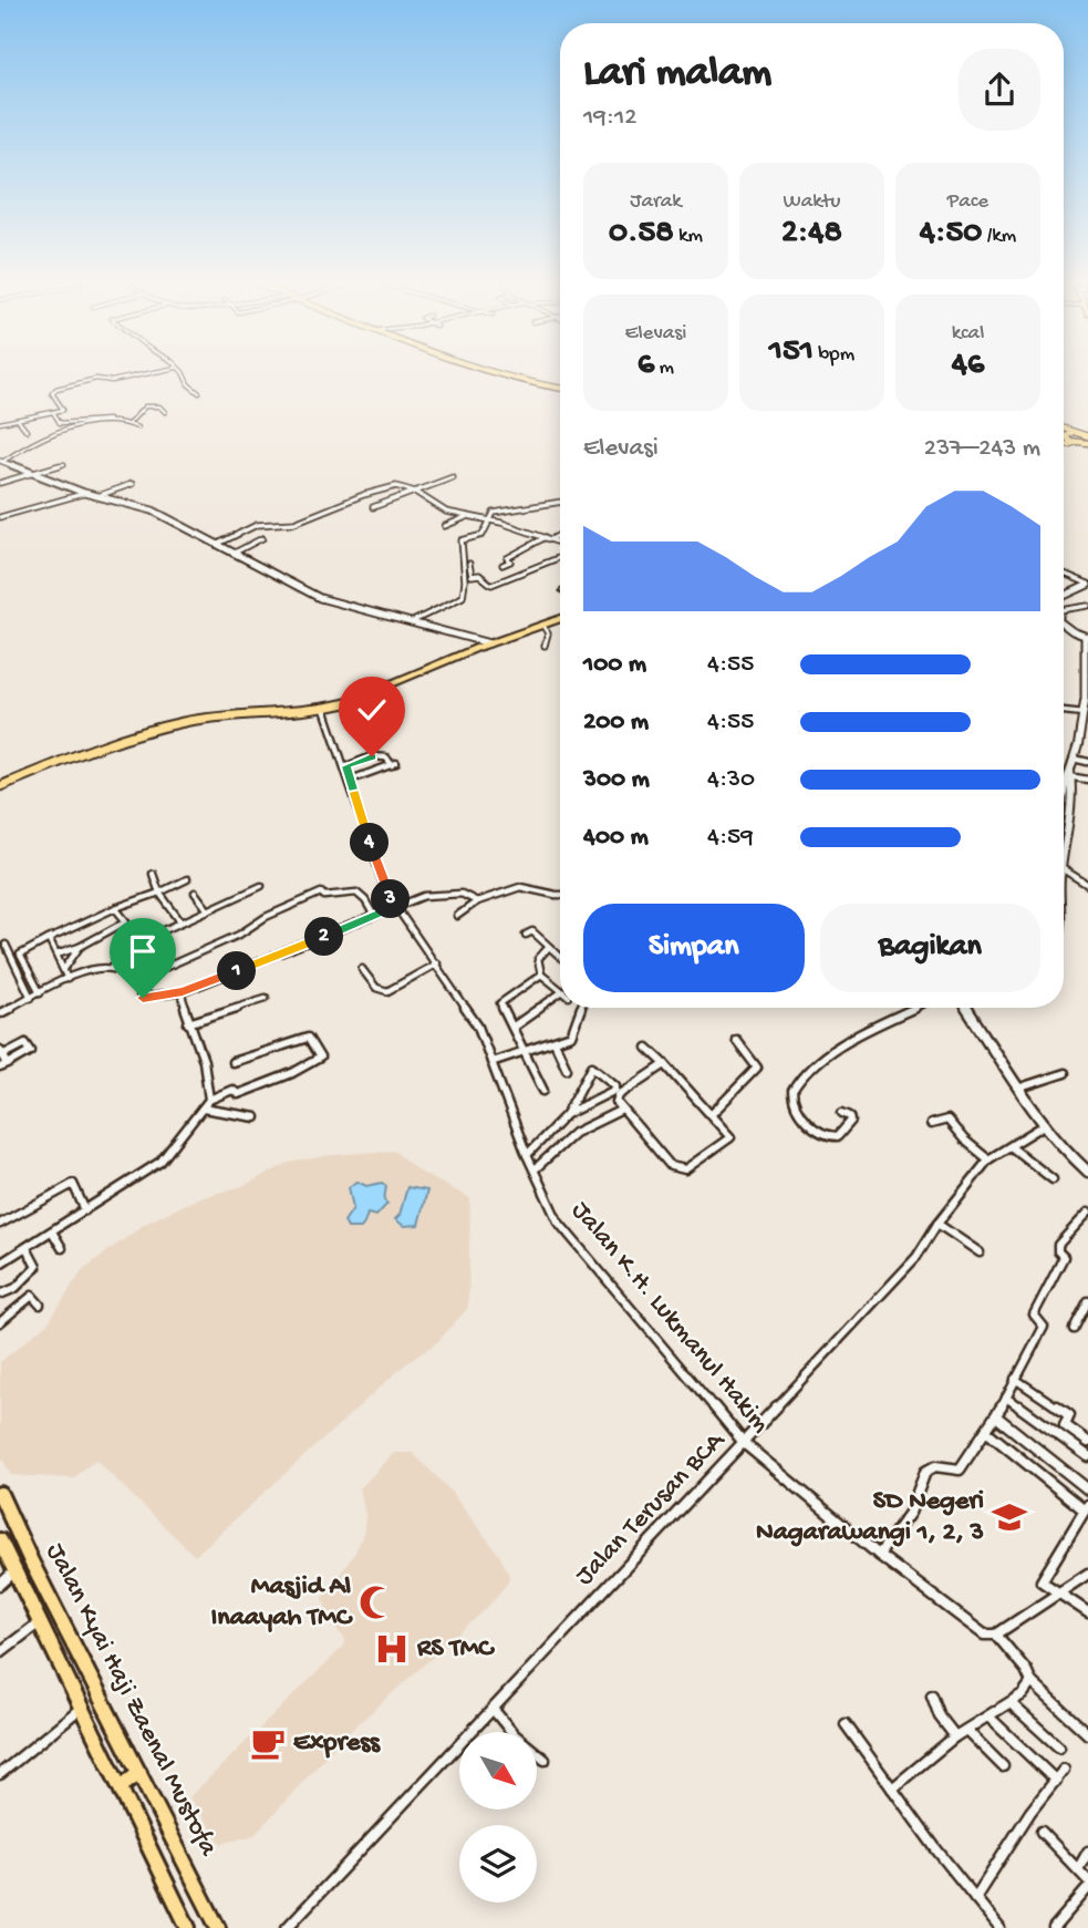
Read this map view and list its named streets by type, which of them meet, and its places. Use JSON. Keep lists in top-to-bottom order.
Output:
{
  "streets": {
    "main road": ["Jalan Kyai Haji Zaenal Mustofa"],
    "street": ["Jalan K.H. Lukmanul Hakim", "Jalan Terusan BCA"]
  },
  "crossings": [
    ["Jalan K.H. Lukmanul Hakim", "Jalan Terusan BCA"]
  ],
  "places": {
    "school or university": ["SD Negeri Nagarawangi 1, 2, 3"],
    "mosque": ["Masjid Al Inaayah TMC"],
    "hospital": ["RS TMC"],
    "cafe": ["Express"]
  },
  "north": "bottom right",
  "page": {
    "heading": ["Lari malam", "19:12"],
    "stats": [
      ["Jarak", "0.58 km"],
      ["Waktu", "2:48"],
      ["Pace", "4:50 /km"],
      ["Elevasi", "6 m"],
      ["151 bpm"],
      ["kcal", "46"]
    ],
    "chart": ["Elevasi", "237–243 m"],
    "list": [
      {
        "name": "100 m",
        "note": "4:55"
      },
      {
        "name": "200 m",
        "note": "4:55"
      },
      {
        "name": "300 m",
        "note": "4:30"
      },
      {
        "name": "400 m",
        "note": "4:59"
      }
    ],
    "pins": [
      "4",
      "3",
      "2",
      "1"
    ],
    "buttons": ["Simpan", "Bagikan"]
  }
}
